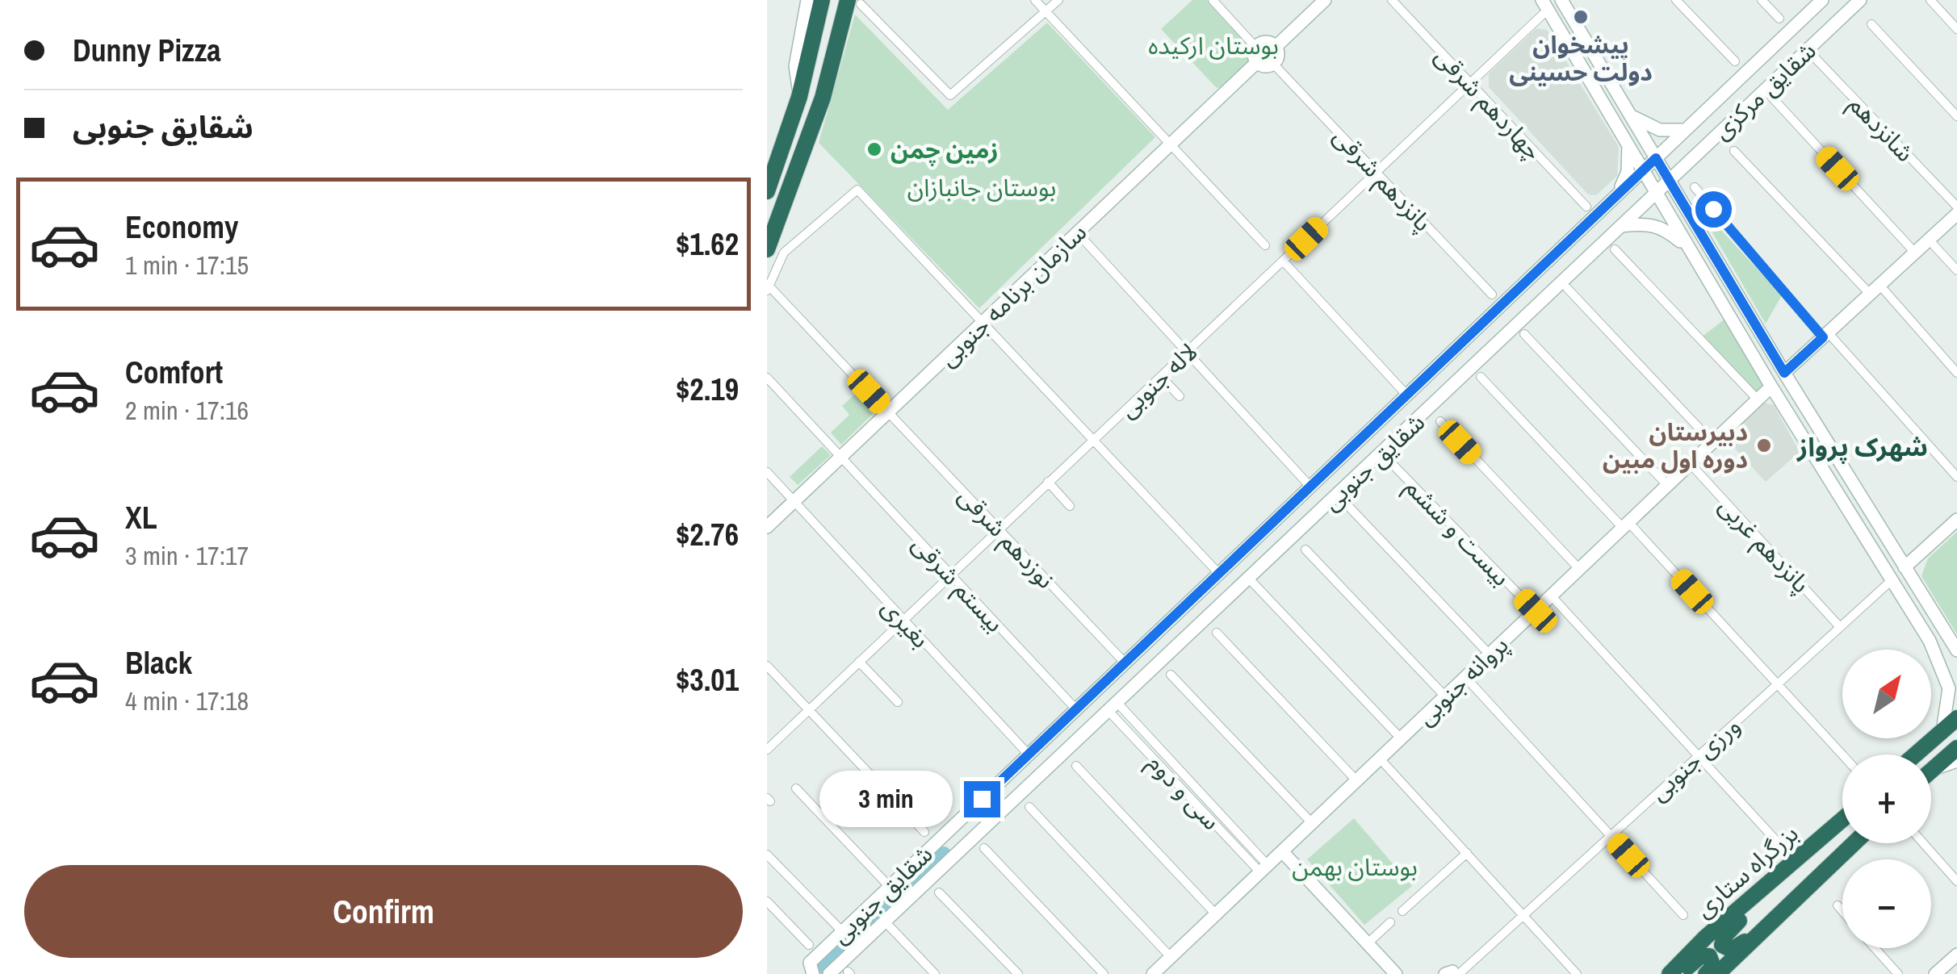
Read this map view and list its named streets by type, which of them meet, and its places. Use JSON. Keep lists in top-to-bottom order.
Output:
{
  "streets": {
    "highway": ["بزرگراه ستاری"],
    "main road": [
      "شقایق مرکزی",
      "سازمان برنامه جنوبی",
      "شقایق جنوبی",
      "پروانه جنوبی"
    ],
    "street": [
      "چهاردهم شرقی",
      "شانزدهم",
      "پانزدهم شرقی",
      "لاله جنوبی",
      "بیست و ششم",
      "نوزدهم شرقی",
      "پانزدهم غربی",
      "بیستم شرقی",
      "بغیری",
      "ورزی جنوبی",
      "سی و دوم"
    ]
  },
  "crossings": [
    ["شقایق مرکزی", "شانزدهم"],
    ["شقایق مرکزی", "شقایق جنوبی"],
    ["چهاردهم شرقی", "لاله جنوبی"],
    ["پانزدهم شرقی", "سازمان برنامه جنوبی"],
    ["پانزدهم شرقی", "لاله جنوبی"],
    ["سازمان برنامه جنوبی", "نوزدهم شرقی"],
    ["سازمان برنامه جنوبی", "بیستم شرقی"],
    ["سازمان برنامه جنوبی", "بغیری"],
    ["لاله جنوبی", "نوزدهم شرقی"],
    ["لاله جنوبی", "بیستم شرقی"],
    ["لاله جنوبی", "بغیری"],
    ["شقایق جنوبی", "بیست و ششم"],
    ["شقایق جنوبی", "نوزدهم شرقی"],
    ["شقایق جنوبی", "بیستم شرقی"],
    ["شقایق جنوبی", "بغیری"],
    ["شقایق جنوبی", "سی و دوم"],
    ["بیست و ششم", "پروانه جنوبی"],
    ["پانزدهم غربی", "پروانه جنوبی"],
    ["پانزدهم غربی", "ورزی جنوبی"],
    ["پروانه جنوبی", "سی و دوم"]
  ],
  "districts": ["شهرک پرواز"],
  "parks": ["بوستان ارکیده", "بوستان جانبازان", "بوستان بهمن"],
  "places": ["پیشخوان دولت حسینی", "زمین چمن", "دبیرستان دوره اول مبین"],
  "north": "top right",
  "page": {
    "banner": ["Dunny Pizza", "شقایق جنوبی"],
    "list": [
      {
        "name": "Economy",
        "note": "1 min · 17:15",
        "value": "$1.62"
      },
      {
        "name": "Comfort",
        "note": "2 min · 17:16",
        "value": "$2.19"
      },
      {
        "name": "XL",
        "note": "3 min · 17:17",
        "value": "$2.76"
      },
      {
        "name": "Black",
        "note": "4 min · 17:18",
        "value": "$3.01"
      }
    ],
    "map_buttons": ["+", "−"],
    "bubble": "3 min",
    "buttons": "Confirm"
  }
}
